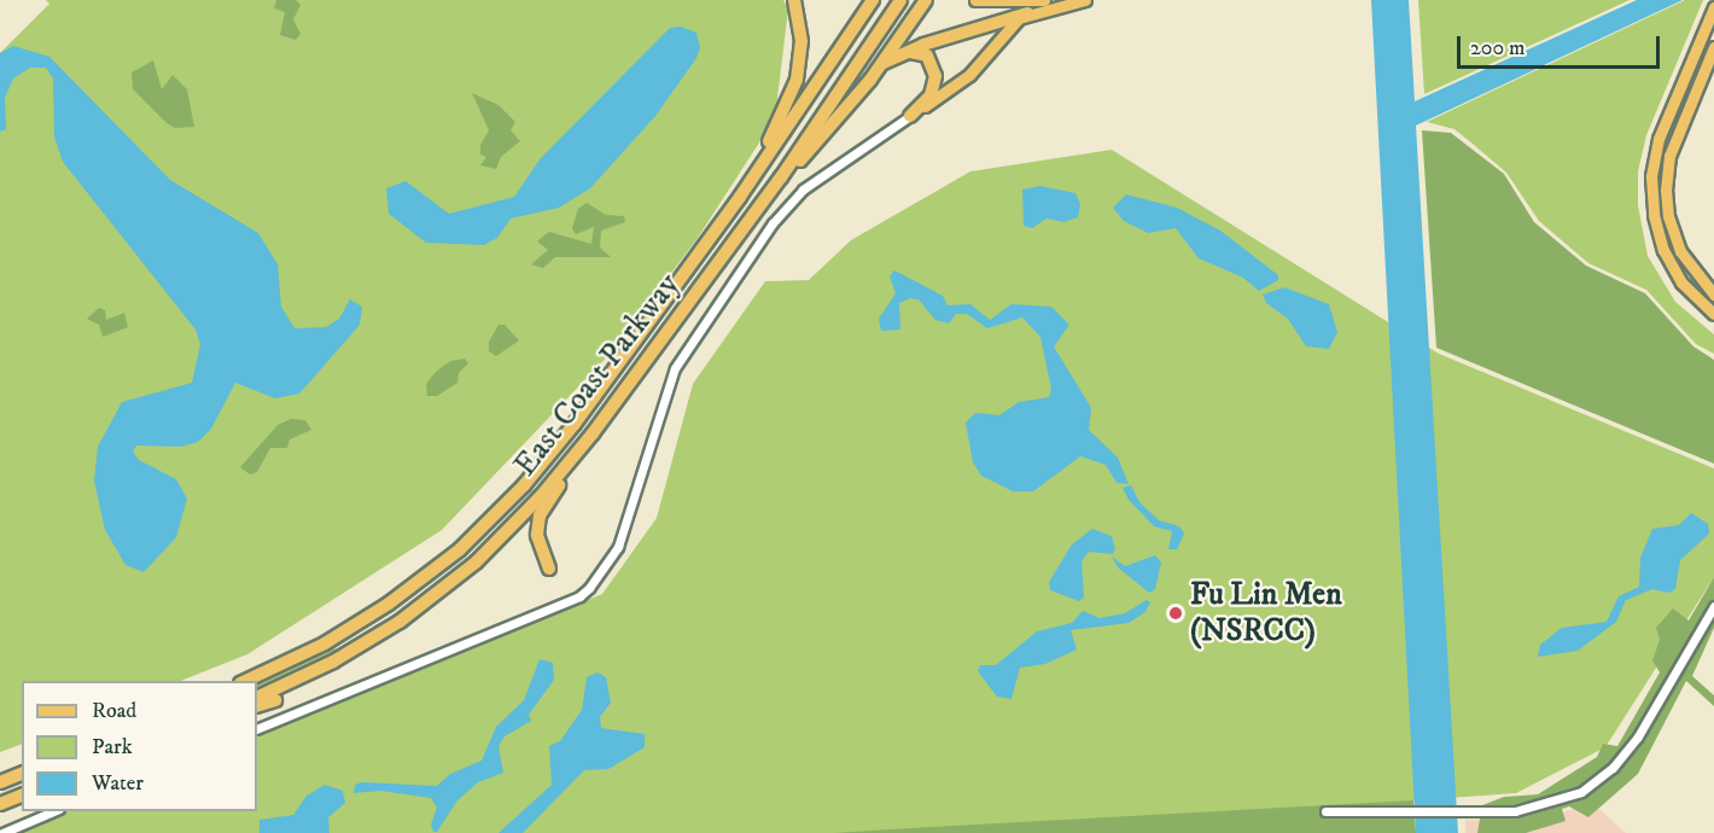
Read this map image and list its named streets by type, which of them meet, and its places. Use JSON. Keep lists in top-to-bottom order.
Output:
{
  "streets": {
    "highway": ["East Coast Parkway"]
  },
  "places": ["Fu Lin Men (NSRCC)"],
  "legend": ["Road", "Park", "Water"],
  "scale_bar": "200 m"
}
